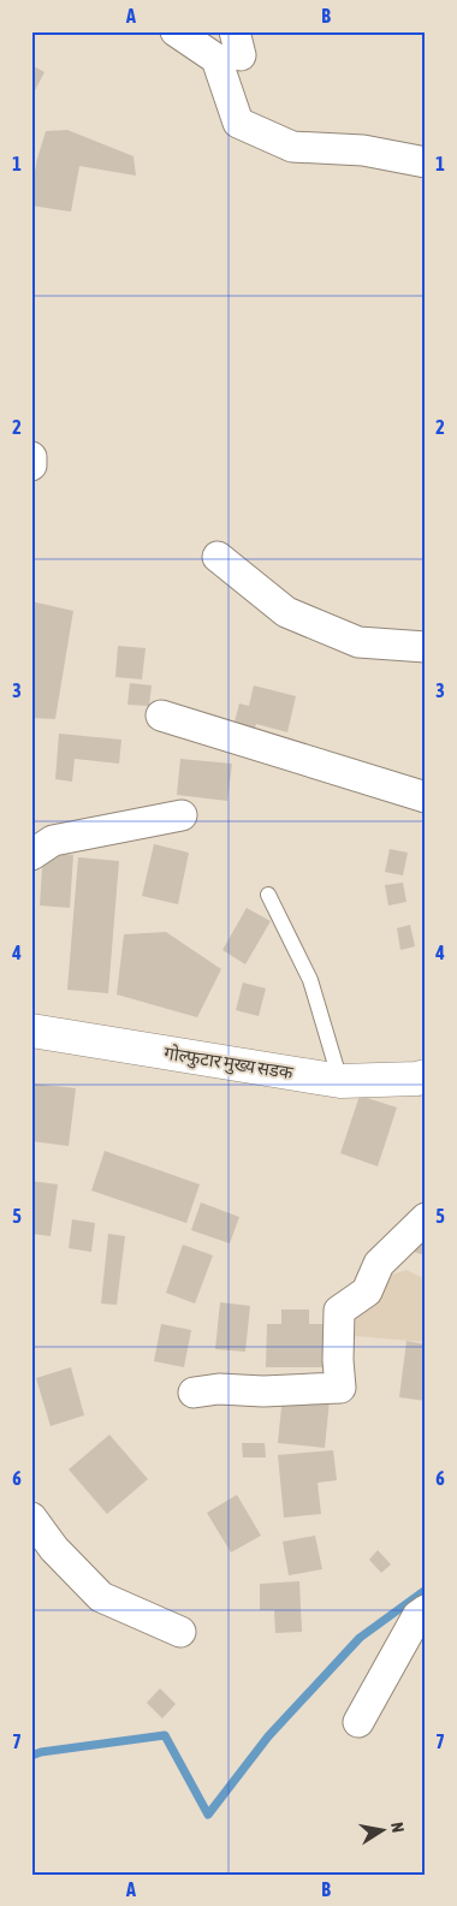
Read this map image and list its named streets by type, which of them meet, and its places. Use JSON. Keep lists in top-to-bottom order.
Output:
{
  "streets": {
    "main road": ["गोल्फुटार मुख्य सडक"]
  },
  "north": "right",
  "grid": {
    "columns": ["A", "B"],
    "rows": [
      "1",
      "2",
      "3",
      "4",
      "5",
      "6",
      "7"
    ]
  }
}
